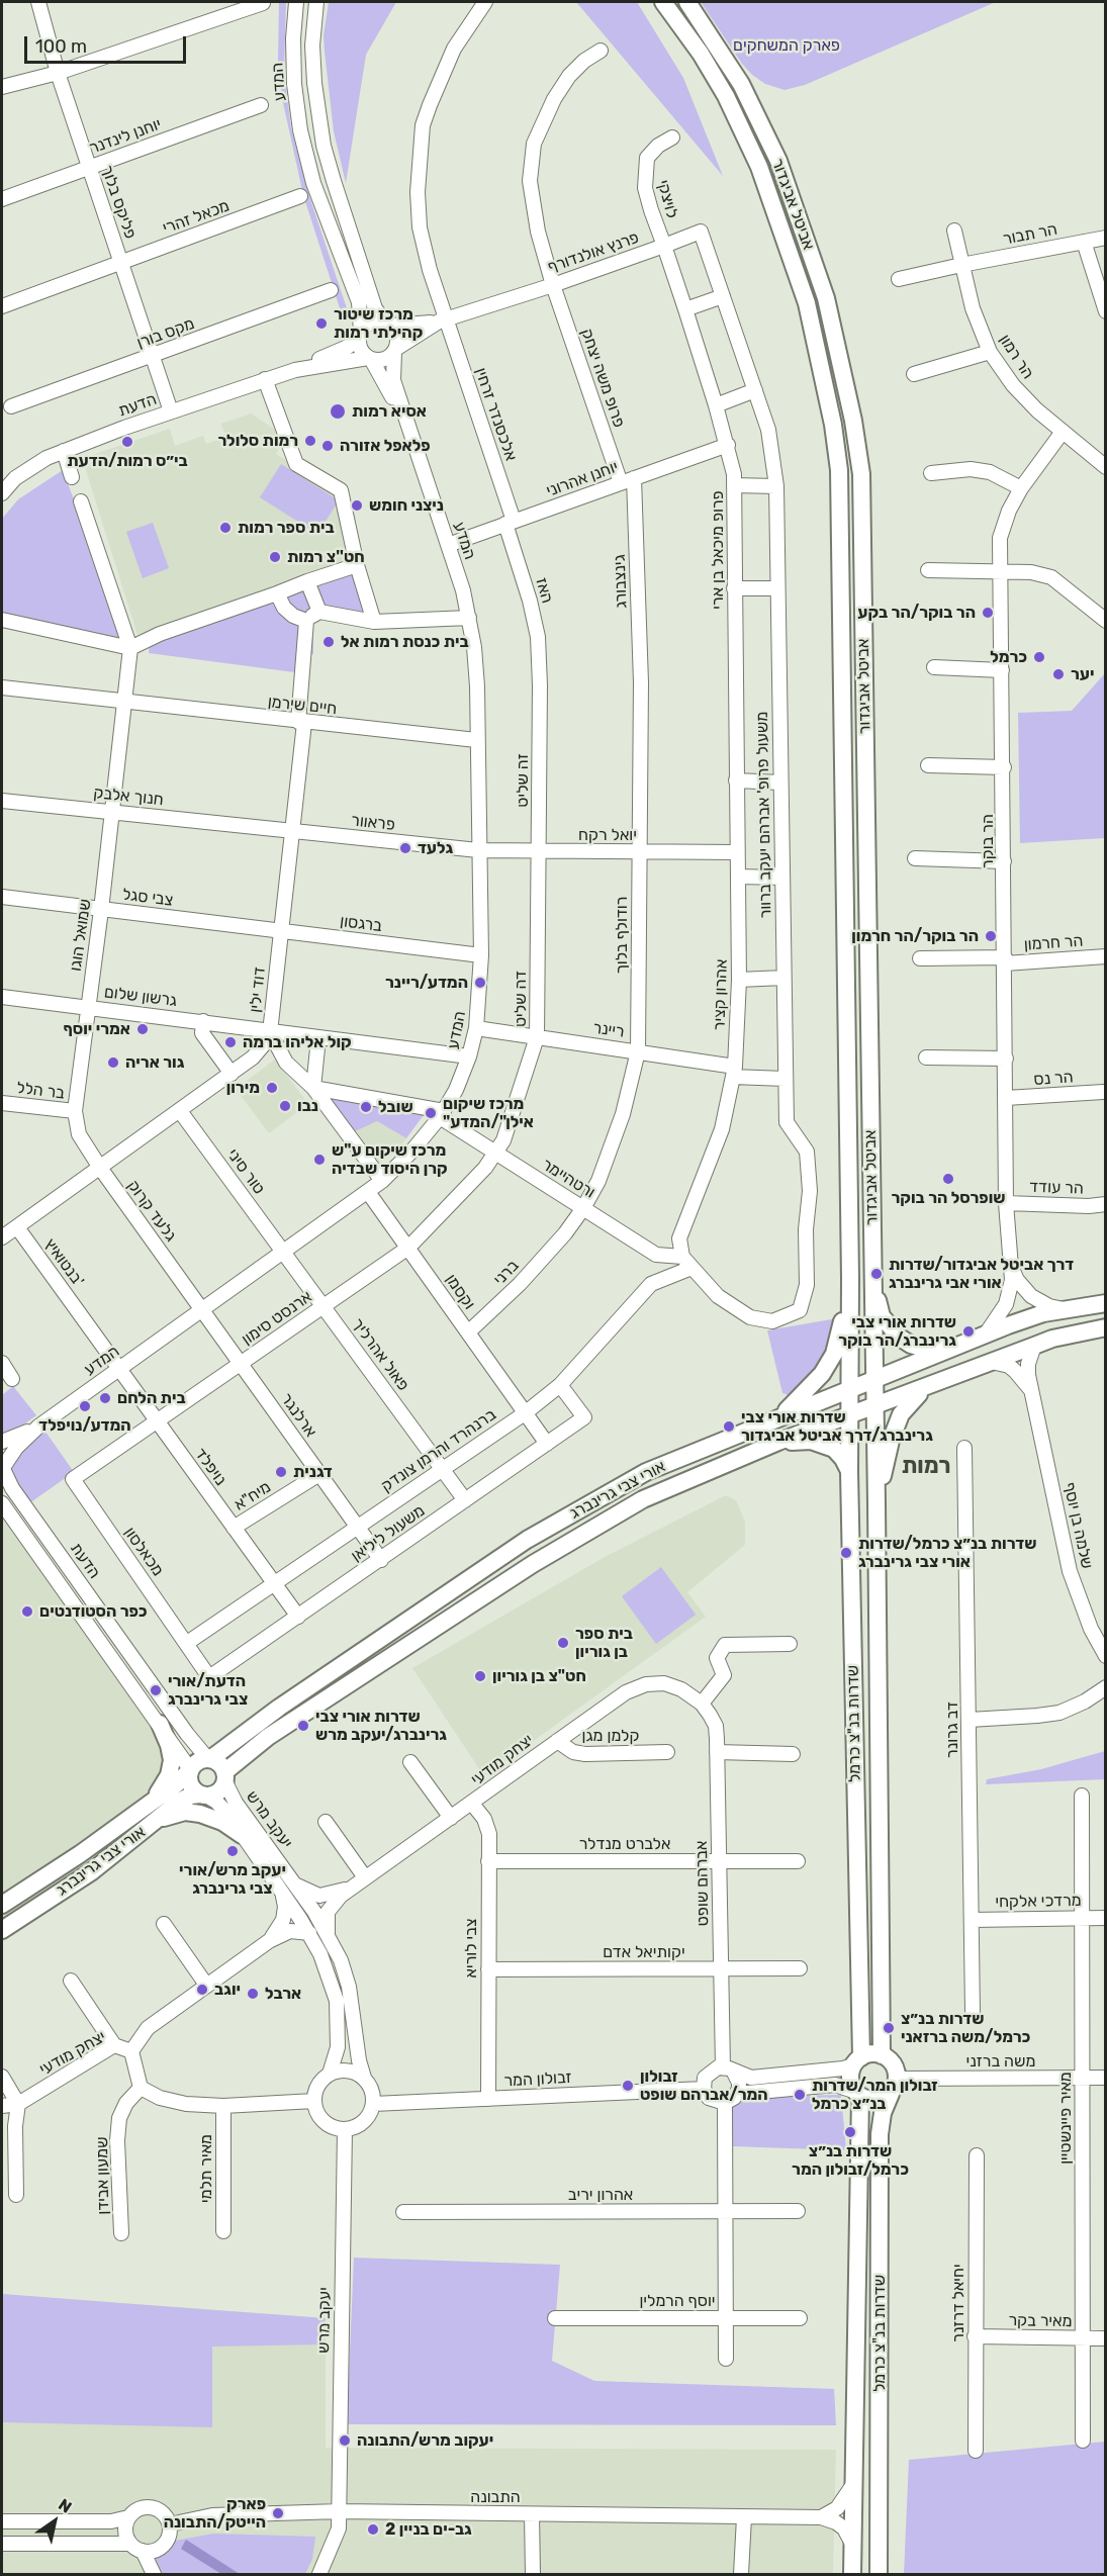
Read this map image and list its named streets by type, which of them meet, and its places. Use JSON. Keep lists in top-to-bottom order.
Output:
{
  "streets": {
    "main road": ["אביטל אביגדור", "אורי צבי גרינברג", "שדרות בנ\"צ כרמל"],
    "street": [
      "המדע",
      "יוחנן לינדנר",
      "לויצקי",
      "פליקס בלוך",
      "מכאל זהרי",
      "הר תבור",
      "פרנץ אולנדורף",
      "מקס בורן",
      "הר רמון",
      "פרופ משה יצחק",
      "הדעת",
      "אלכסנדר זרחין",
      "יוחנן אהרוני",
      "פרופ מיכאל בן ארי",
      "גינצבורג",
      "האז",
      "חיים שירמן",
      "זה שליט",
      "חנוך אלבק",
      "משעול פרופ' אברהם יעקב ברוור",
      "פראוור",
      "יואל רקח",
      "הר בוקר",
      "צבי סגל",
      "ברגסון",
      "שמואל הוגו",
      "רודולף בלוך",
      "הר חרמון",
      "דוד ילין",
      "אהרון קציר",
      "גרשון שלום",
      "דה שליט",
      "ריינר",
      "הר נס",
      "בר הלל",
      "טור סיני",
      "ורטהיימר",
      "הר עודד",
      "גלעד קרוק",
      "בנטואיץ'",
      "ברני",
      "וקסמן",
      "ארנסט סימון",
      "פאול אהרליך",
      "ארלנגר",
      "ברנהרד והרמן צונדק",
      "נויפלד",
      "מיח\"א",
      "שלמה בן יוסף",
      "משעול ליליאן",
      "מכאלסון",
      "דב גרונר",
      "קלמן מגן",
      "יצחק מודעי",
      "יעקב מרש",
      "אלברט מנדלר",
      "אברהם שופט",
      "מרדכי אלקחי",
      "צבי לוריא",
      "יקותיאל אדם",
      "משה ברזני",
      "זבולון המר",
      "מאיר פיינשטיין",
      "מאיר תלמי",
      "שמעון אבידן",
      "אהרון יריב",
      "יוסף הרמלין",
      "יחיאל דרזנר",
      "מאיר בקר",
      "התבונה"
    ]
  },
  "crossings": [
    ["המדע", "פרנץ אולנדורף"],
    ["המדע", "הדעת"],
    ["המדע", "יוחנן אהרוני"],
    ["המדע", "חיים שירמן"],
    ["המדע", "פראוור"],
    ["המדע", "יואל רקח"],
    ["המדע", "ברגסון"],
    ["המדע", "גרשון שלום"],
    ["המדע", "ריינר"],
    ["המדע", "טור סיני"],
    ["המדע", "ורטהיימר"],
    ["המדע", "גלעד קרוק"],
    ["המדע", "בנטואיץ'"],
    ["המדע", "וקסמן"],
    ["המדע", "ארלנגר"],
    ["המדע", "נויפלד"],
    ["יוחנן לינדנר", "פליקס בלוך"],
    ["לויצקי", "פרנץ אולנדורף"],
    ["לויצקי", "משעול פרופ' אברהם יעקב ברוור"],
    ["פליקס בלוך", "מכאל זהרי"],
    ["פליקס בלוך", "מקס בורן"],
    ["פליקס בלוך", "הדעת"],
    ["אביטל אביגדור", "אורי צבי גרינברג"],
    ["אביטל אביגדור", "שדרות בנ\"צ כרמל"],
    ["הר תבור", "הר רמון"],
    ["פרנץ אולנדורף", "פרופ משה יצחק"],
    ["פרנץ אולנדורף", "הדעת"],
    ["פרנץ אולנדורף", "אלכסנדר זרחין"],
    ["פרנץ אולנדורף", "יוחנן אהרוני"],
    ["פרנץ אולנדורף", "פרופ מיכאל בן ארי"],
    ["פרנץ אולנדורף", "משעול פרופ' אברהם יעקב ברוור"],
    ["הר רמון", "הר בוקר"],
    ["פרופ משה יצחק", "יוחנן אהרוני"],
    ["פרופ משה יצחק", "גינצבורג"],
    ["הדעת", "אורי צבי גרינברג"],
    ["הדעת", "יעקב מרש"],
    ["אלכסנדר זרחין", "יוחנן אהרוני"],
    ["אלכסנדר זרחין", "האז"],
    ["יוחנן אהרוני", "פרופ מיכאל בן ארי"],
    ["יוחנן אהרוני", "גינצבורג"],
    ["יוחנן אהרוני", "האז"],
    ["פרופ מיכאל בן ארי", "אהרון קציר"],
    ["גינצבורג", "רודולף בלוך"],
    ["האז", "זה שליט"],
    ["חיים שירמן", "שמואל הוגו"],
    ["חיים שירמן", "דוד ילין"],
    ["זה שליט", "יואל רקח"],
    ["זה שליט", "דה שליט"],
    ["חנוך אלבק", "פראוור"],
    ["חנוך אלבק", "שמואל הוגו"],
    ["חנוך אלבק", "דוד ילין"],
    ["משעול פרופ' אברהם יעקב ברוור", "אהרון קציר"],
    ["משעול פרופ' אברהם יעקב ברוור", "ריינר"],
    ["משעול פרופ' אברהם יעקב ברוור", "ורטהיימר"],
    ["משעול פרופ' אברהם יעקב ברוור", "ברנהרד והרמן צונדק"],
    ["פראוור", "יואל רקח"],
    ["פראוור", "דוד ילין"],
    ["יואל רקח", "רודולף בלוך"],
    ["יואל רקח", "אהרון קציר"],
    ["יואל רקח", "דה שליט"],
    ["הר בוקר", "הר חרמון"],
    ["הר בוקר", "הר נס"],
    ["הר בוקר", "הר עודד"],
    ["הר בוקר", "אורי צבי גרינברג"],
    ["צבי סגל", "ברגסון"],
    ["צבי סגל", "שמואל הוגו"],
    ["צבי סגל", "דוד ילין"],
    ["ברגסון", "דוד ילין"],
    ["שמואל הוגו", "דוד ילין"],
    ["שמואל הוגו", "גרשון שלום"],
    ["שמואל הוגו", "בר הלל"],
    ["שמואל הוגו", "גלעד קרוק"],
    ["רודולף בלוך", "ריינר"],
    ["רודולף בלוך", "ורטהיימר"],
    ["רודולף בלוך", "ברני"],
    ["דוד ילין", "גרשון שלום"],
    ["דוד ילין", "טור סיני"],
    ["דוד ילין", "גלעד קרוק"],
    ["דוד ילין", "בנטואיץ'"],
    ["אהרון קציר", "ריינר"],
    ["אהרון קציר", "ורטהיימר"],
    ["אהרון קציר", "ברנהרד והרמן צונדק"],
    ["דה שליט", "ריינר"],
    ["דה שליט", "ורטהיימר"],
    ["דה שליט", "ארנסט סימון"],
    ["טור סיני", "ארנסט סימון"],
    ["טור סיני", "פאול אהרליך"],
    ["ורטהיימר", "ברני"],
    ["ורטהיימר", "ארנסט סימון"],
    ["ורטהיימר", "ברנהרד והרמן צונדק"],
    ["גלעד קרוק", "ארלנגר"],
    ["בנטואיץ'", "נויפלד"],
    ["ברני", "וקסמן"],
    ["וקסמן", "ארנסט סימון"],
    ["וקסמן", "ברנהרד והרמן צונדק"],
    ["וקסמן", "משעול ליליאן"],
    ["ארנסט סימון", "פאול אהרליך"],
    ["ארנסט סימון", "ארלנגר"],
    ["ארנסט סימון", "נויפלד"],
    ["ארנסט סימון", "מכאלסון"],
    ["פאול אהרליך", "ברנהרד והרמן צונדק"],
    ["פאול אהרליך", "משעול ליליאן"],
    ["ארלנגר", "ברנהרד והרמן צונדק"],
    ["ארלנגר", "מיח\"א"],
    ["ארלנגר", "משעול ליליאן"],
    ["ברנהרד והרמן צונדק", "נויפלד"],
    ["ברנהרד והרמן צונדק", "משעול ליליאן"],
    ["ברנהרד והרמן צונדק", "מכאלסון"],
    ["נויפלד", "מיח\"א"],
    ["נויפלד", "משעול ליליאן"],
    ["אורי צבי גרינברג", "שלמה בן יוסף"],
    ["אורי צבי גרינברג", "שדרות בנ\"צ כרמל"],
    ["אורי צבי גרינברג", "יעקב מרש"],
    ["משעול ליליאן", "מכאלסון"],
    ["שדרות בנ\"צ כרמל", "משה ברזני"],
    ["דב גרונר", "מרדכי אלקחי"],
    ["קלמן מגן", "יצחק מודעי"],
    ["יצחק מודעי", "יעקב מרש"],
    ["יצחק מודעי", "אברהם שופט"],
    ["יצחק מודעי", "צבי לוריא"],
    ["יעקב מרש", "זבולון המר"],
    ["יעקב מרש", "התבונה"],
    ["אלברט מנדלר", "אברהם שופט"],
    ["אלברט מנדלר", "צבי לוריא"],
    ["אברהם שופט", "יקותיאל אדם"],
    ["אברהם שופט", "זבולון המר"],
    ["מרדכי אלקחי", "מאיר פיינשטיין"],
    ["צבי לוריא", "יקותיאל אדם"],
    ["צבי לוריא", "זבולון המר"],
    ["משה ברזני", "מאיר פיינשטיין"],
    ["מאיר פיינשטיין", "מאיר בקר"],
    ["יחיאל דרזנר", "מאיר בקר"]
  ],
  "districts": ["רמות"],
  "parks": ["פארק המשחקים"],
  "places": [
    "מרכז שיטור קהילתי רמות",
    "אסיא רמות",
    "רמות סלולר",
    "בי״ס רמות/הדעת",
    "פלאפל אזורה",
    "ניצני חומש",
    "בית ספר רמות",
    "חט''צ רמות",
    "הר בוקר/הר בקע",
    "בית כנסת רמות אל",
    "כרמל",
    "יער",
    "גלעד",
    "הר בוקר/הר חרמון",
    "המדע/ריינר",
    "אמרי יוסף",
    "קול אליהו ברמה",
    "גור אריה",
    "מירון",
    "נבו",
    "שובל",
    "מרכז שיקום \"אילן\"/המדע",
    "מרכז שיקום ע\"ש קרן היסוד שבדיה",
    "שופרסל הר בוקר",
    "דרך אביטל אביגדור/שדרות אורי אבי גרינברג",
    "שדרות אורי צבי גרינברג/הר בוקר",
    "בית הלחם",
    "המדע/נויפלד",
    "שדרות אורי צבי גרינברג/דרך אביטל אביגדור",
    "דגנית",
    "שדרות בנ״צ כרמל/שדרות אורי צבי גרינברג",
    "כפר הסטודנטים",
    "בית ספר בן גוריון",
    "חט\"צ בן גוריון",
    "הדעת/אורי צבי גרינברג",
    "שדרות אורי צבי גרינברג/יעקב מרש",
    "יעקב מרש/אורי צבי גרינברג",
    "יוגב",
    "ארבל",
    "שדרות בנ״צ כרמל/משה ברזאני",
    "זבולון המר/אברהם שופט",
    "זבולון המר/שדרות בנ״צ כרמל",
    "שדרות בנ״צ כרמל/זבולון המר",
    "יעקוב מרש/התבונה",
    "פארק הייטק/התבונה",
    "גב-ים בניין 2"
  ],
  "scale_bar": "100 m",
  "north": "top right"
}
